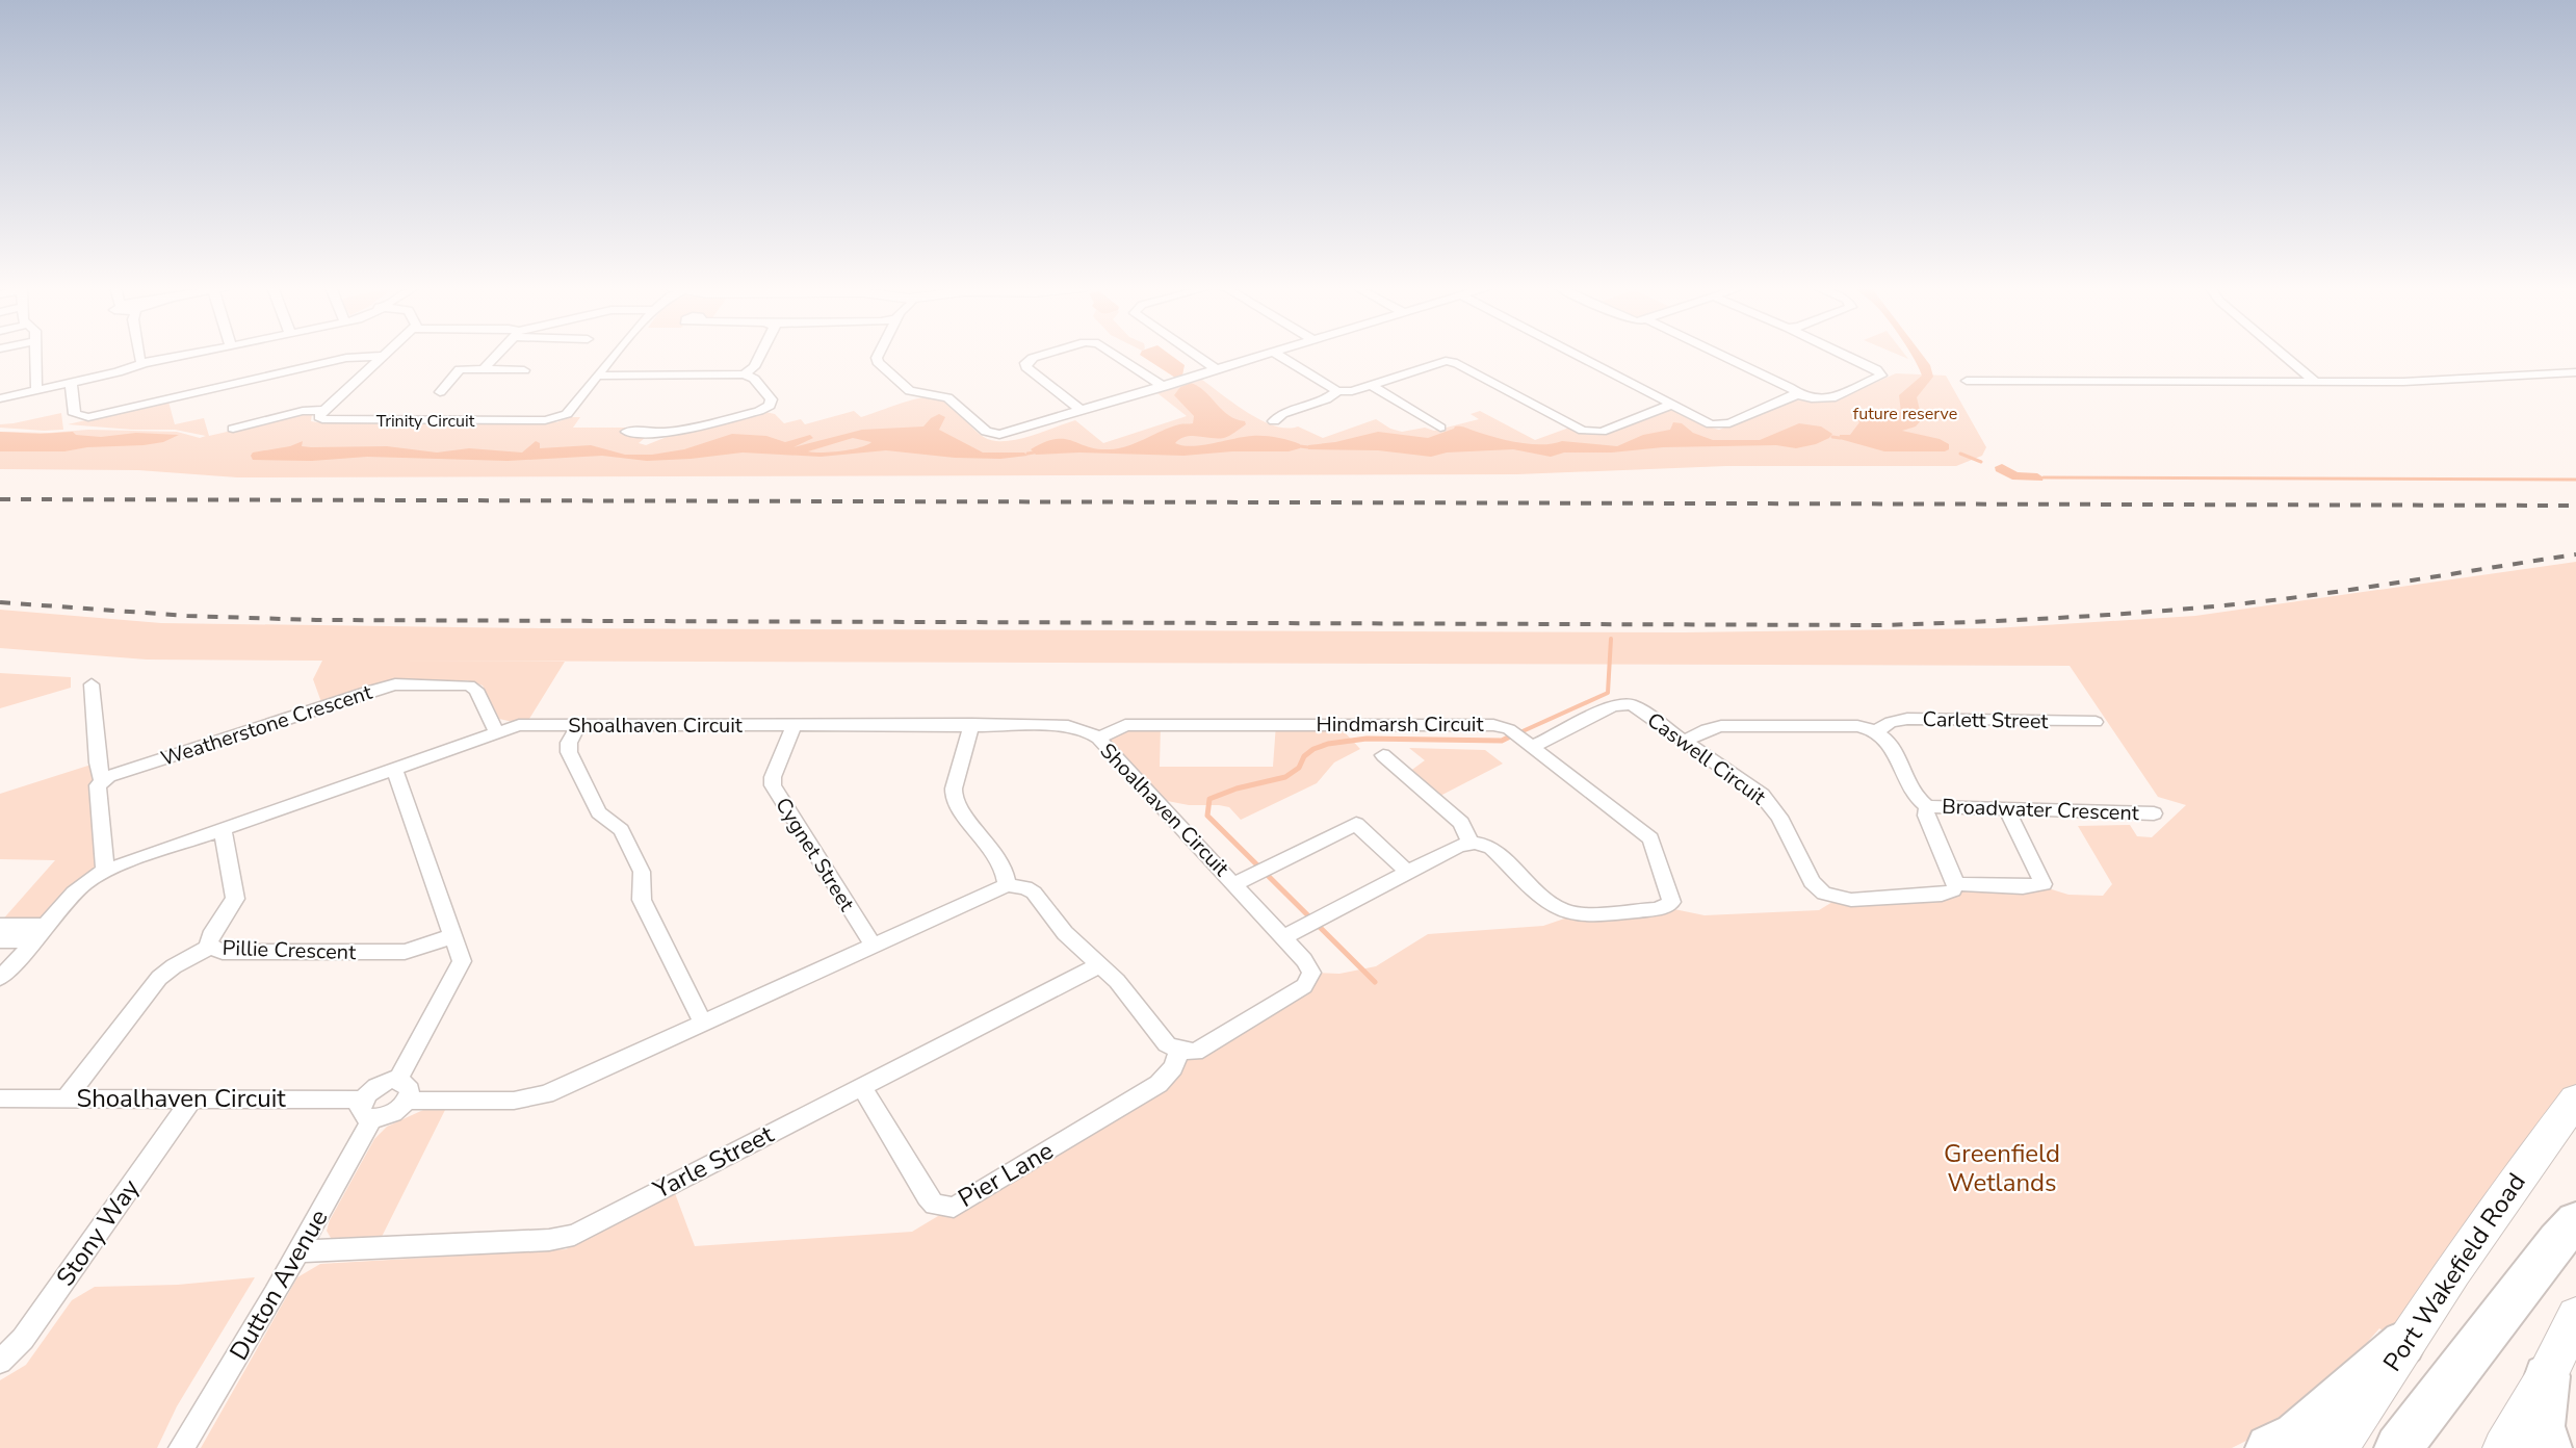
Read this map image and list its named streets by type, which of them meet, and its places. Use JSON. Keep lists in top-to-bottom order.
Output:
{
  "streets": {
    "highway": ["Port Wakefield Road"],
    "street": [
      "Trinity Circuit",
      "Carlett Street",
      "Hindmarsh Circuit",
      "Weatherstone Crescent",
      "Shoalhaven Circuit",
      "Caswell Circuit",
      "Broadwater Crescent",
      "Cygnet Street",
      "Pillie Crescent",
      "Yarle Street",
      "Pier Lane",
      "Stony Way",
      "Dutton Avenue"
    ]
  },
  "crossings": [
    ["Hindmarsh Circuit", "Shoalhaven Circuit"],
    ["Hindmarsh Circuit", "Caswell Circuit"],
    ["Weatherstone Crescent", "Shoalhaven Circuit"],
    ["Shoalhaven Circuit", "Cygnet Street"],
    ["Shoalhaven Circuit", "Pillie Crescent"],
    ["Shoalhaven Circuit", "Pier Lane"],
    ["Shoalhaven Circuit", "Stony Way"],
    ["Shoalhaven Circuit", "Dutton Avenue"],
    ["Yarle Street", "Pier Lane"],
    ["Yarle Street", "Dutton Avenue"]
  ],
  "parks": ["future reserve", "Greenfield Wetlands"]
}
